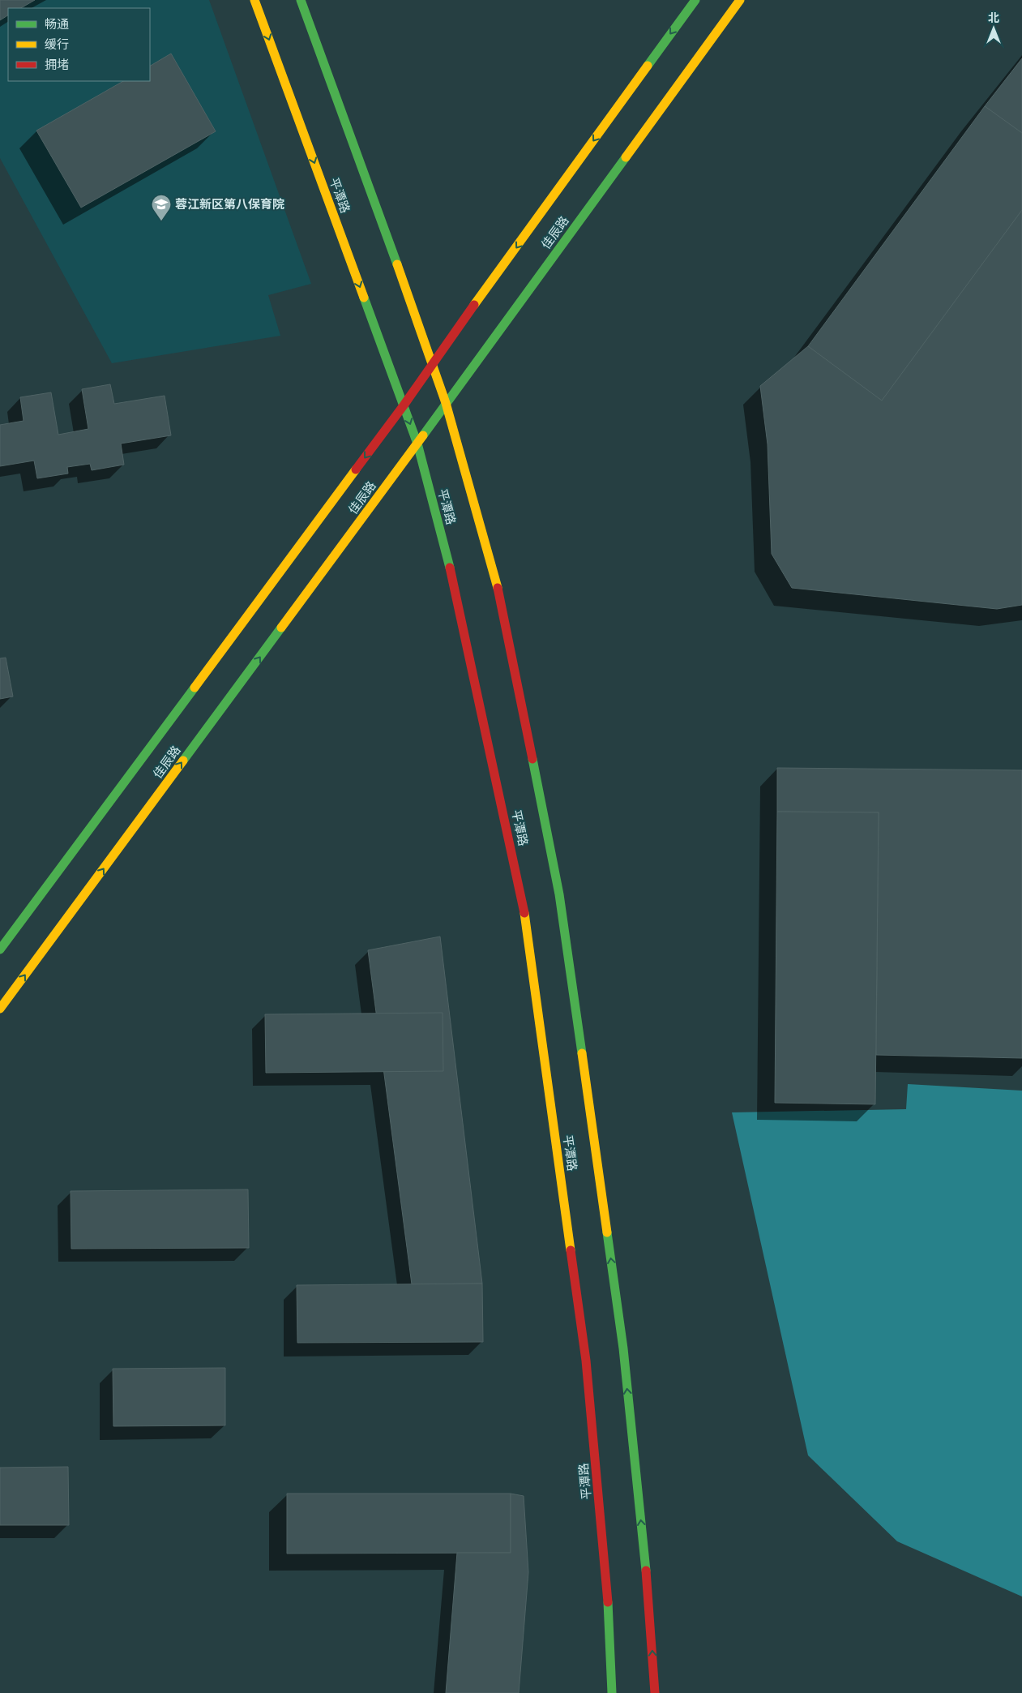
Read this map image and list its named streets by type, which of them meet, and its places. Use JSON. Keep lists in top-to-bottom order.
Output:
{
  "streets": {
    "street": ["平潭路", "佳辰路"]
  },
  "crossings": [
    ["平潭路", "佳辰路"]
  ],
  "places": {
    "school or university": ["蓉江新区第八保育院"]
  },
  "legend": ["畅通", "缓行", "拥堵"],
  "north": "top"
}
